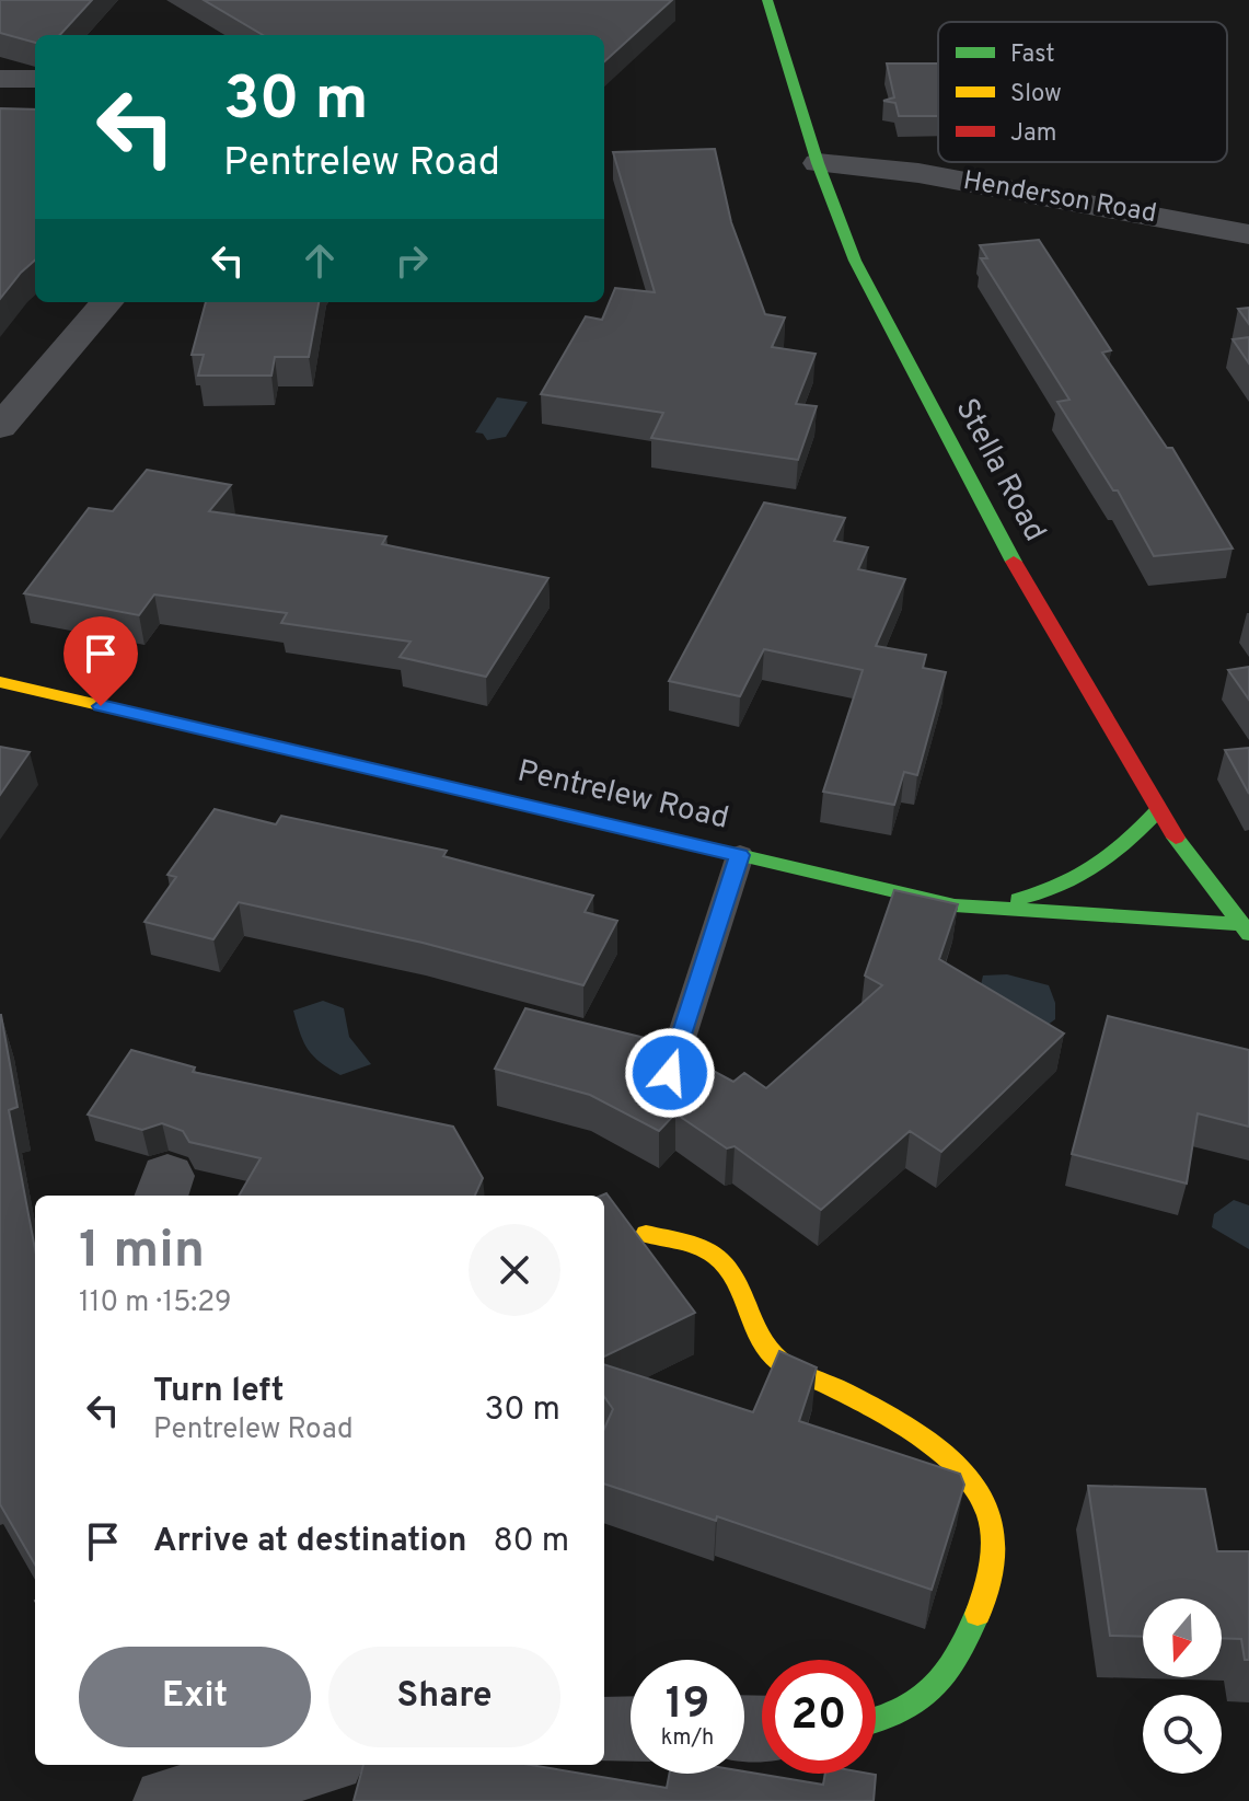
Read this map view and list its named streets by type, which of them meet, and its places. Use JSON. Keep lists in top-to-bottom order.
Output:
{
  "streets": {
    "main road": ["Stella Road", "Pentrelew Road"],
    "street": ["Henderson Road"]
  },
  "crossings": [
    ["Henderson Road", "Stella Road"],
    ["Stella Road", "Pentrelew Road"]
  ],
  "legend": ["Fast", "Slow", "Jam"],
  "north": "bottom",
  "page": {
    "turn": ["30 m", "Pentrelew Road"],
    "heading": ["1 min", "110 m · 15:29"],
    "list": [
      {
        "name": "Turn left",
        "note": "Pentrelew Road",
        "value": "30 m"
      },
      {
        "name": "Arrive at destination",
        "value": "80 m"
      }
    ],
    "buttons": ["Exit", "Share"],
    "speed": "19 km/h",
    "limit": "20"
  }
}
